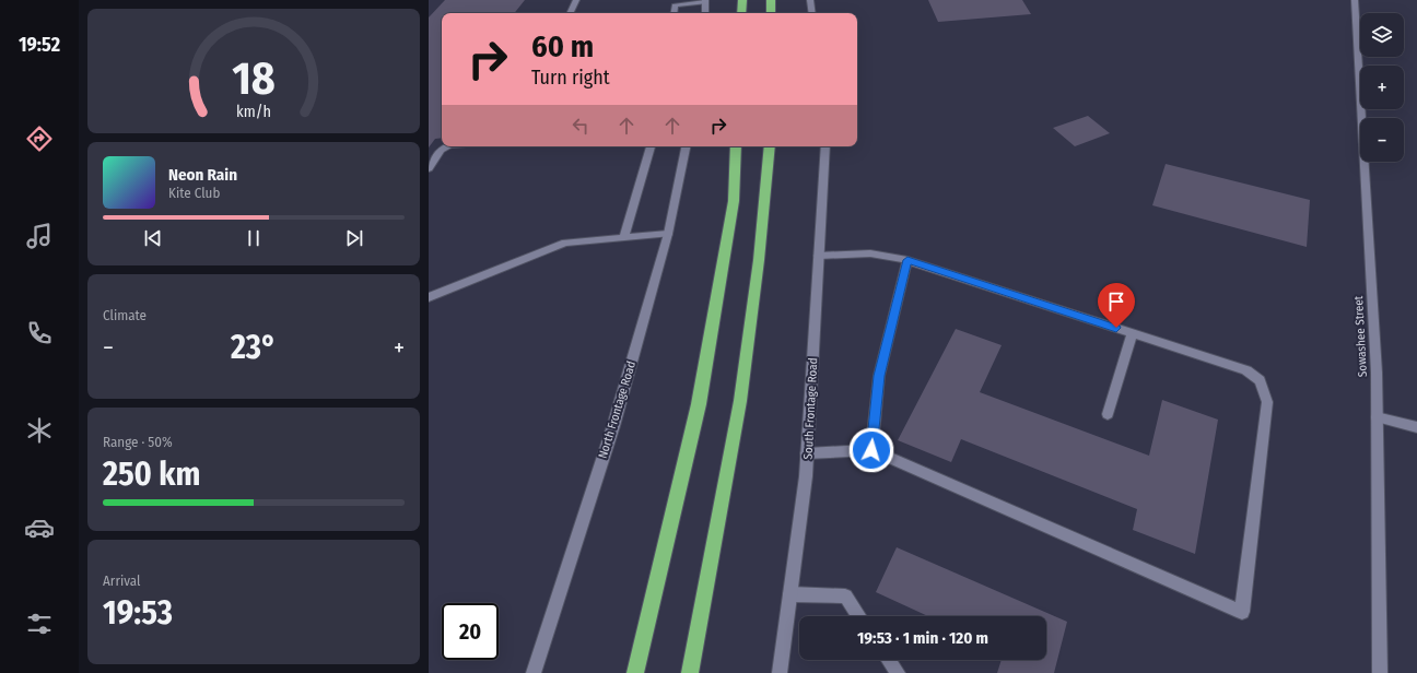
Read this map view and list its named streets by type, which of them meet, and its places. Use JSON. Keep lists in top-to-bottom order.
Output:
{
  "streets": {
    "street": ["Sowashee Street", "South Frontage Road", "North Frontage Road"]
  },
  "page": {
    "tabs": "19:52",
    "map_buttons": ["+", "−"],
    "turn": ["60 m", "Turn right"],
    "song": ["Neon Rain", "Kite Club"],
    "tile": [
      "Climate",
      ["Range · 50%", "250 km"],
      ["Arrival", "19:53"]
    ],
    "heat": ["−", "23°", "+"],
    "limit": "20",
    "trip": "19:53 · 1 min · 120 m",
    "gauge": ["18", "km/h"]
  }
}
